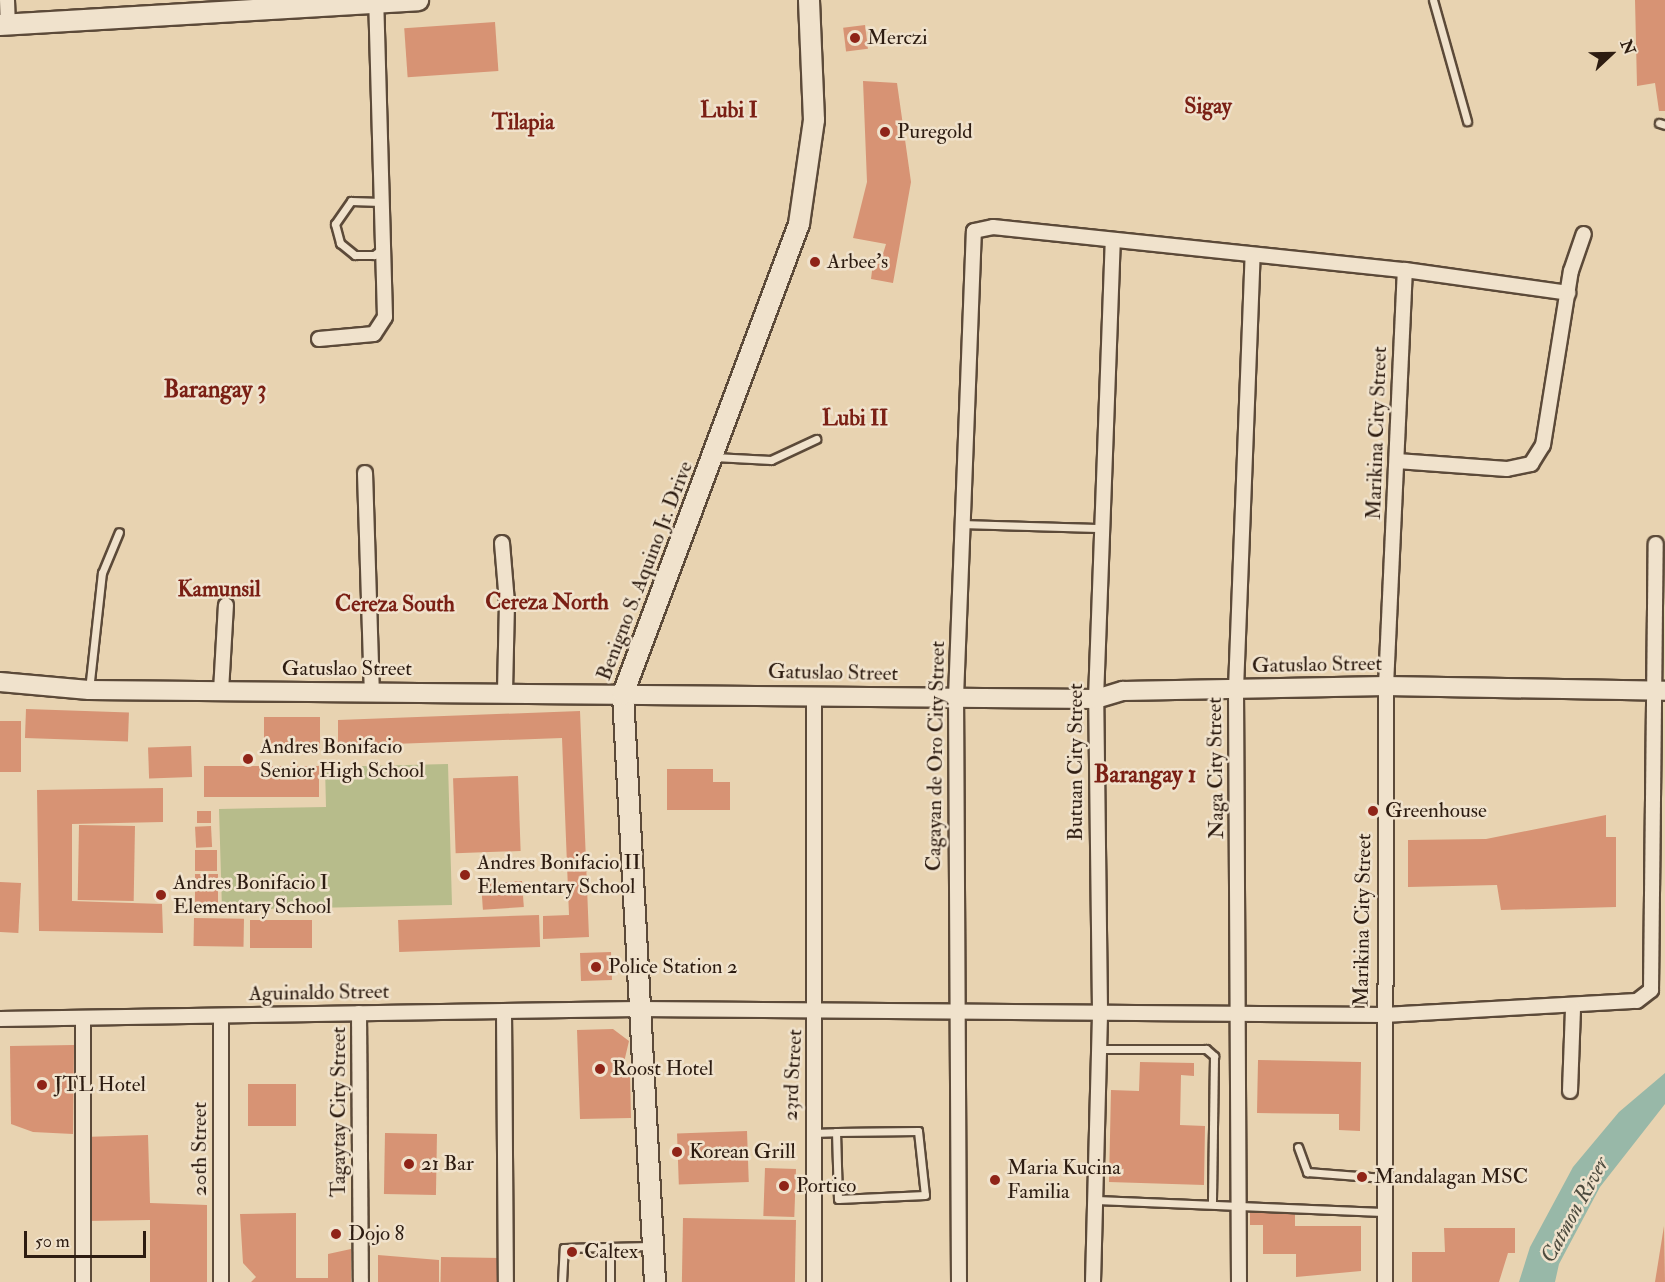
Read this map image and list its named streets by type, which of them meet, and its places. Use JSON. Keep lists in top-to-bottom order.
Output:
{
  "streets": {
    "main road": ["Benigno S. Aquino Jr. Drive"],
    "street": [
      "Marikina City Street",
      "Gatuslao Street",
      "Cagayan de Oro City Street",
      "Butuan City Street",
      "Naga City Street",
      "Aguinaldo Street",
      "23rd Street",
      "Tagaytay City Street",
      "20th Street"
    ]
  },
  "crossings": [
    ["Marikina City Street", "Gatuslao Street"],
    ["Marikina City Street", "Aguinaldo Street"],
    ["Benigno S. Aquino Jr. Drive", "Gatuslao Street"],
    ["Benigno S. Aquino Jr. Drive", "Aguinaldo Street"],
    ["Gatuslao Street", "Cagayan de Oro City Street"],
    ["Gatuslao Street", "Butuan City Street"],
    ["Gatuslao Street", "Naga City Street"],
    ["Gatuslao Street", "Aguinaldo Street"],
    ["Gatuslao Street", "23rd Street"],
    ["Cagayan de Oro City Street", "Butuan City Street"],
    ["Cagayan de Oro City Street", "Aguinaldo Street"],
    ["Butuan City Street", "Aguinaldo Street"],
    ["Naga City Street", "Aguinaldo Street"],
    ["Aguinaldo Street", "23rd Street"],
    ["Aguinaldo Street", "Tagaytay City Street"],
    ["Aguinaldo Street", "20th Street"]
  ],
  "districts": [
    "Sigay",
    "Lubi I",
    "Tilapia",
    "Barangay 3",
    "Lubi II",
    "Kamunsil",
    "Cereza North",
    "Cereza South",
    "Barangay 1"
  ],
  "water": ["Catmon River"],
  "places": [
    "Merczi",
    "Puregold",
    "Arbee's",
    "Andres Bonifacio Senior High School",
    "Greenhouse",
    "Andres Bonifacio II Elementary School",
    "Andres Bonifacio I Elementary School",
    "Police Station 2",
    "Roost Hotel",
    "JTL Hotel",
    "Korean Grill",
    "21 Bar",
    "Mandalagan MSC",
    "Maria Kucina Familia",
    "Portico",
    "Dojo 8",
    "Caltex"
  ],
  "scale_bar": "50 m",
  "north": "right"
}
